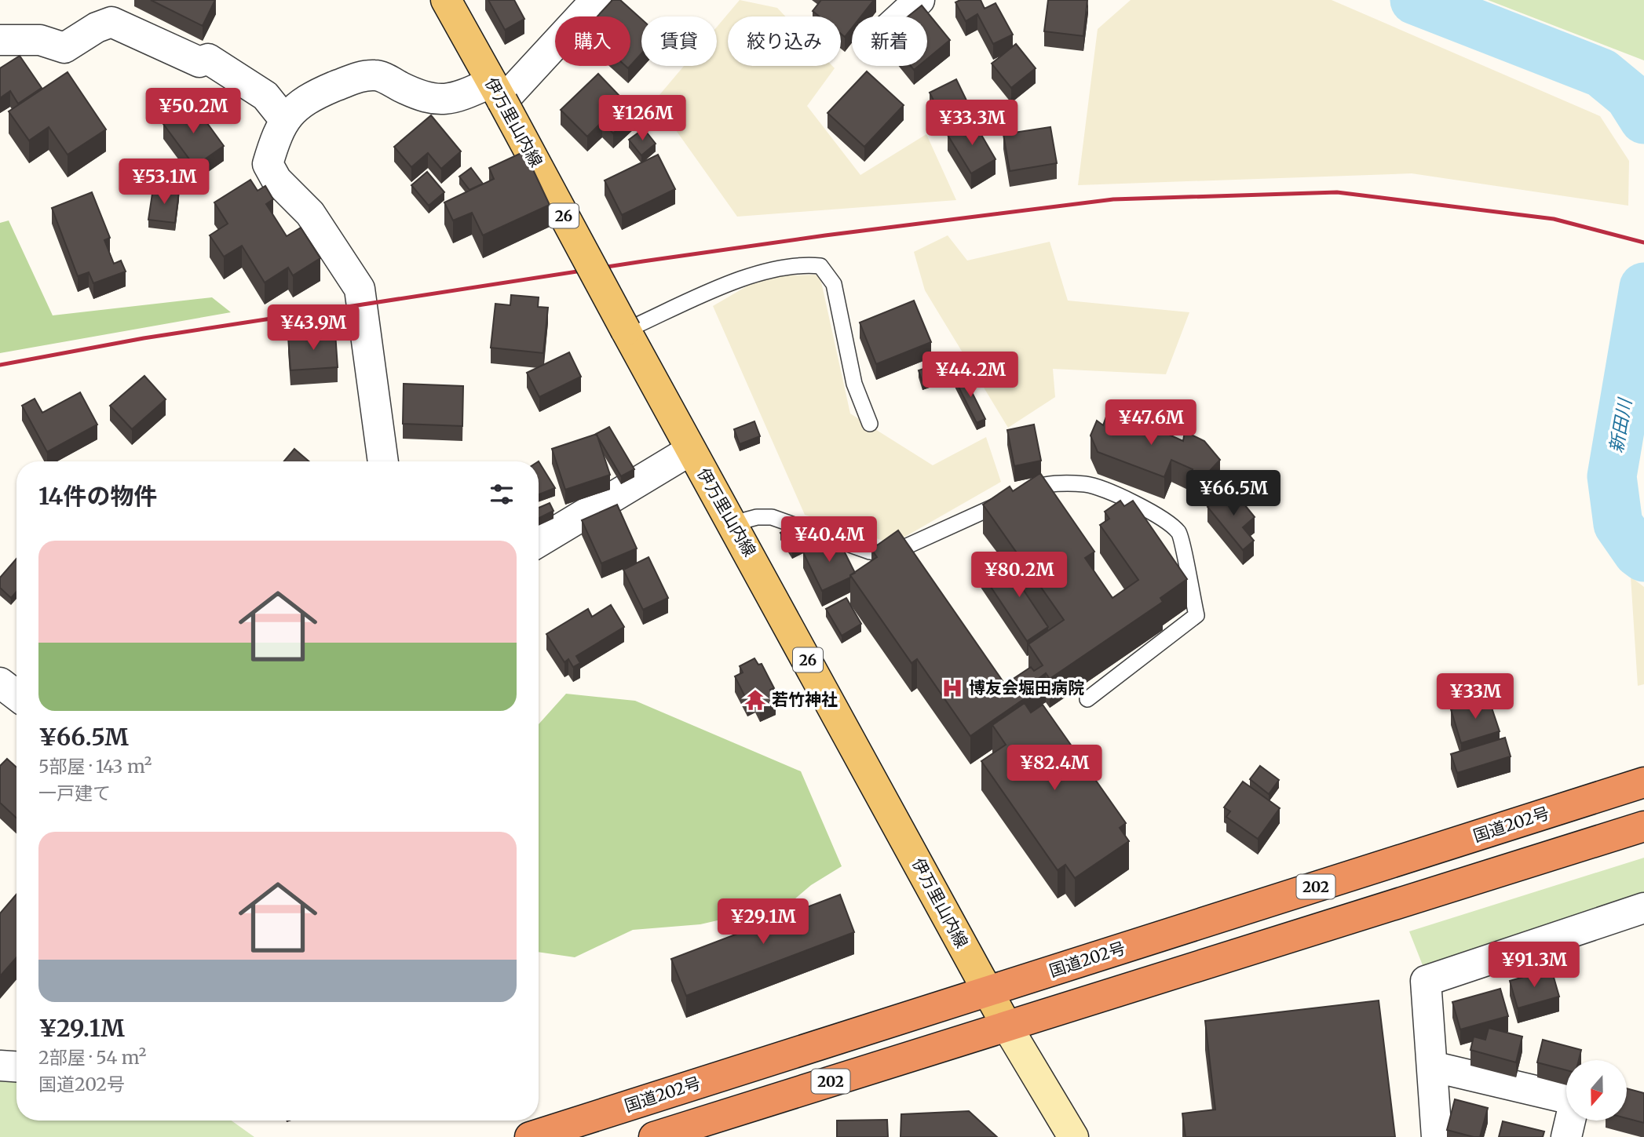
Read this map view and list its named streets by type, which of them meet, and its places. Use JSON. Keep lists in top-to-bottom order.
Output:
{
  "streets": {
    "highway": ["国道202号", "202"],
    "main road": ["伊万里山内線", "26"]
  },
  "crossings": [
    ["伊万里山内線", "国道202号"],
    ["伊万里山内線", "202"]
  ],
  "water": ["新田川"],
  "places": {
    "hospital": ["博友会堀田病院"],
    "temple": ["若竹神社"]
  },
  "north": "bottom",
  "page": {
    "chip": [
      "購入",
      "賃貸",
      "絞り込み",
      "新着"
    ],
    "price": [
      "¥50.2M",
      "¥126M",
      "¥33.3M",
      "¥53.1M",
      "¥43.9M",
      "¥44.2M",
      "¥47.6M",
      "¥66.5M",
      "¥40.4M",
      "¥80.2M",
      "¥33M",
      "¥82.4M",
      "¥29.1M",
      "¥91.3M"
    ],
    "heading": "14件の物件",
    "list": [
      {
        "name": "¥66.5M",
        "note": "5部屋 · 143 m² · 一戸建て"
      },
      {
        "name": "¥29.1M",
        "note": "2部屋 · 54 m² · 国道202号"
      }
    ]
  }
}
